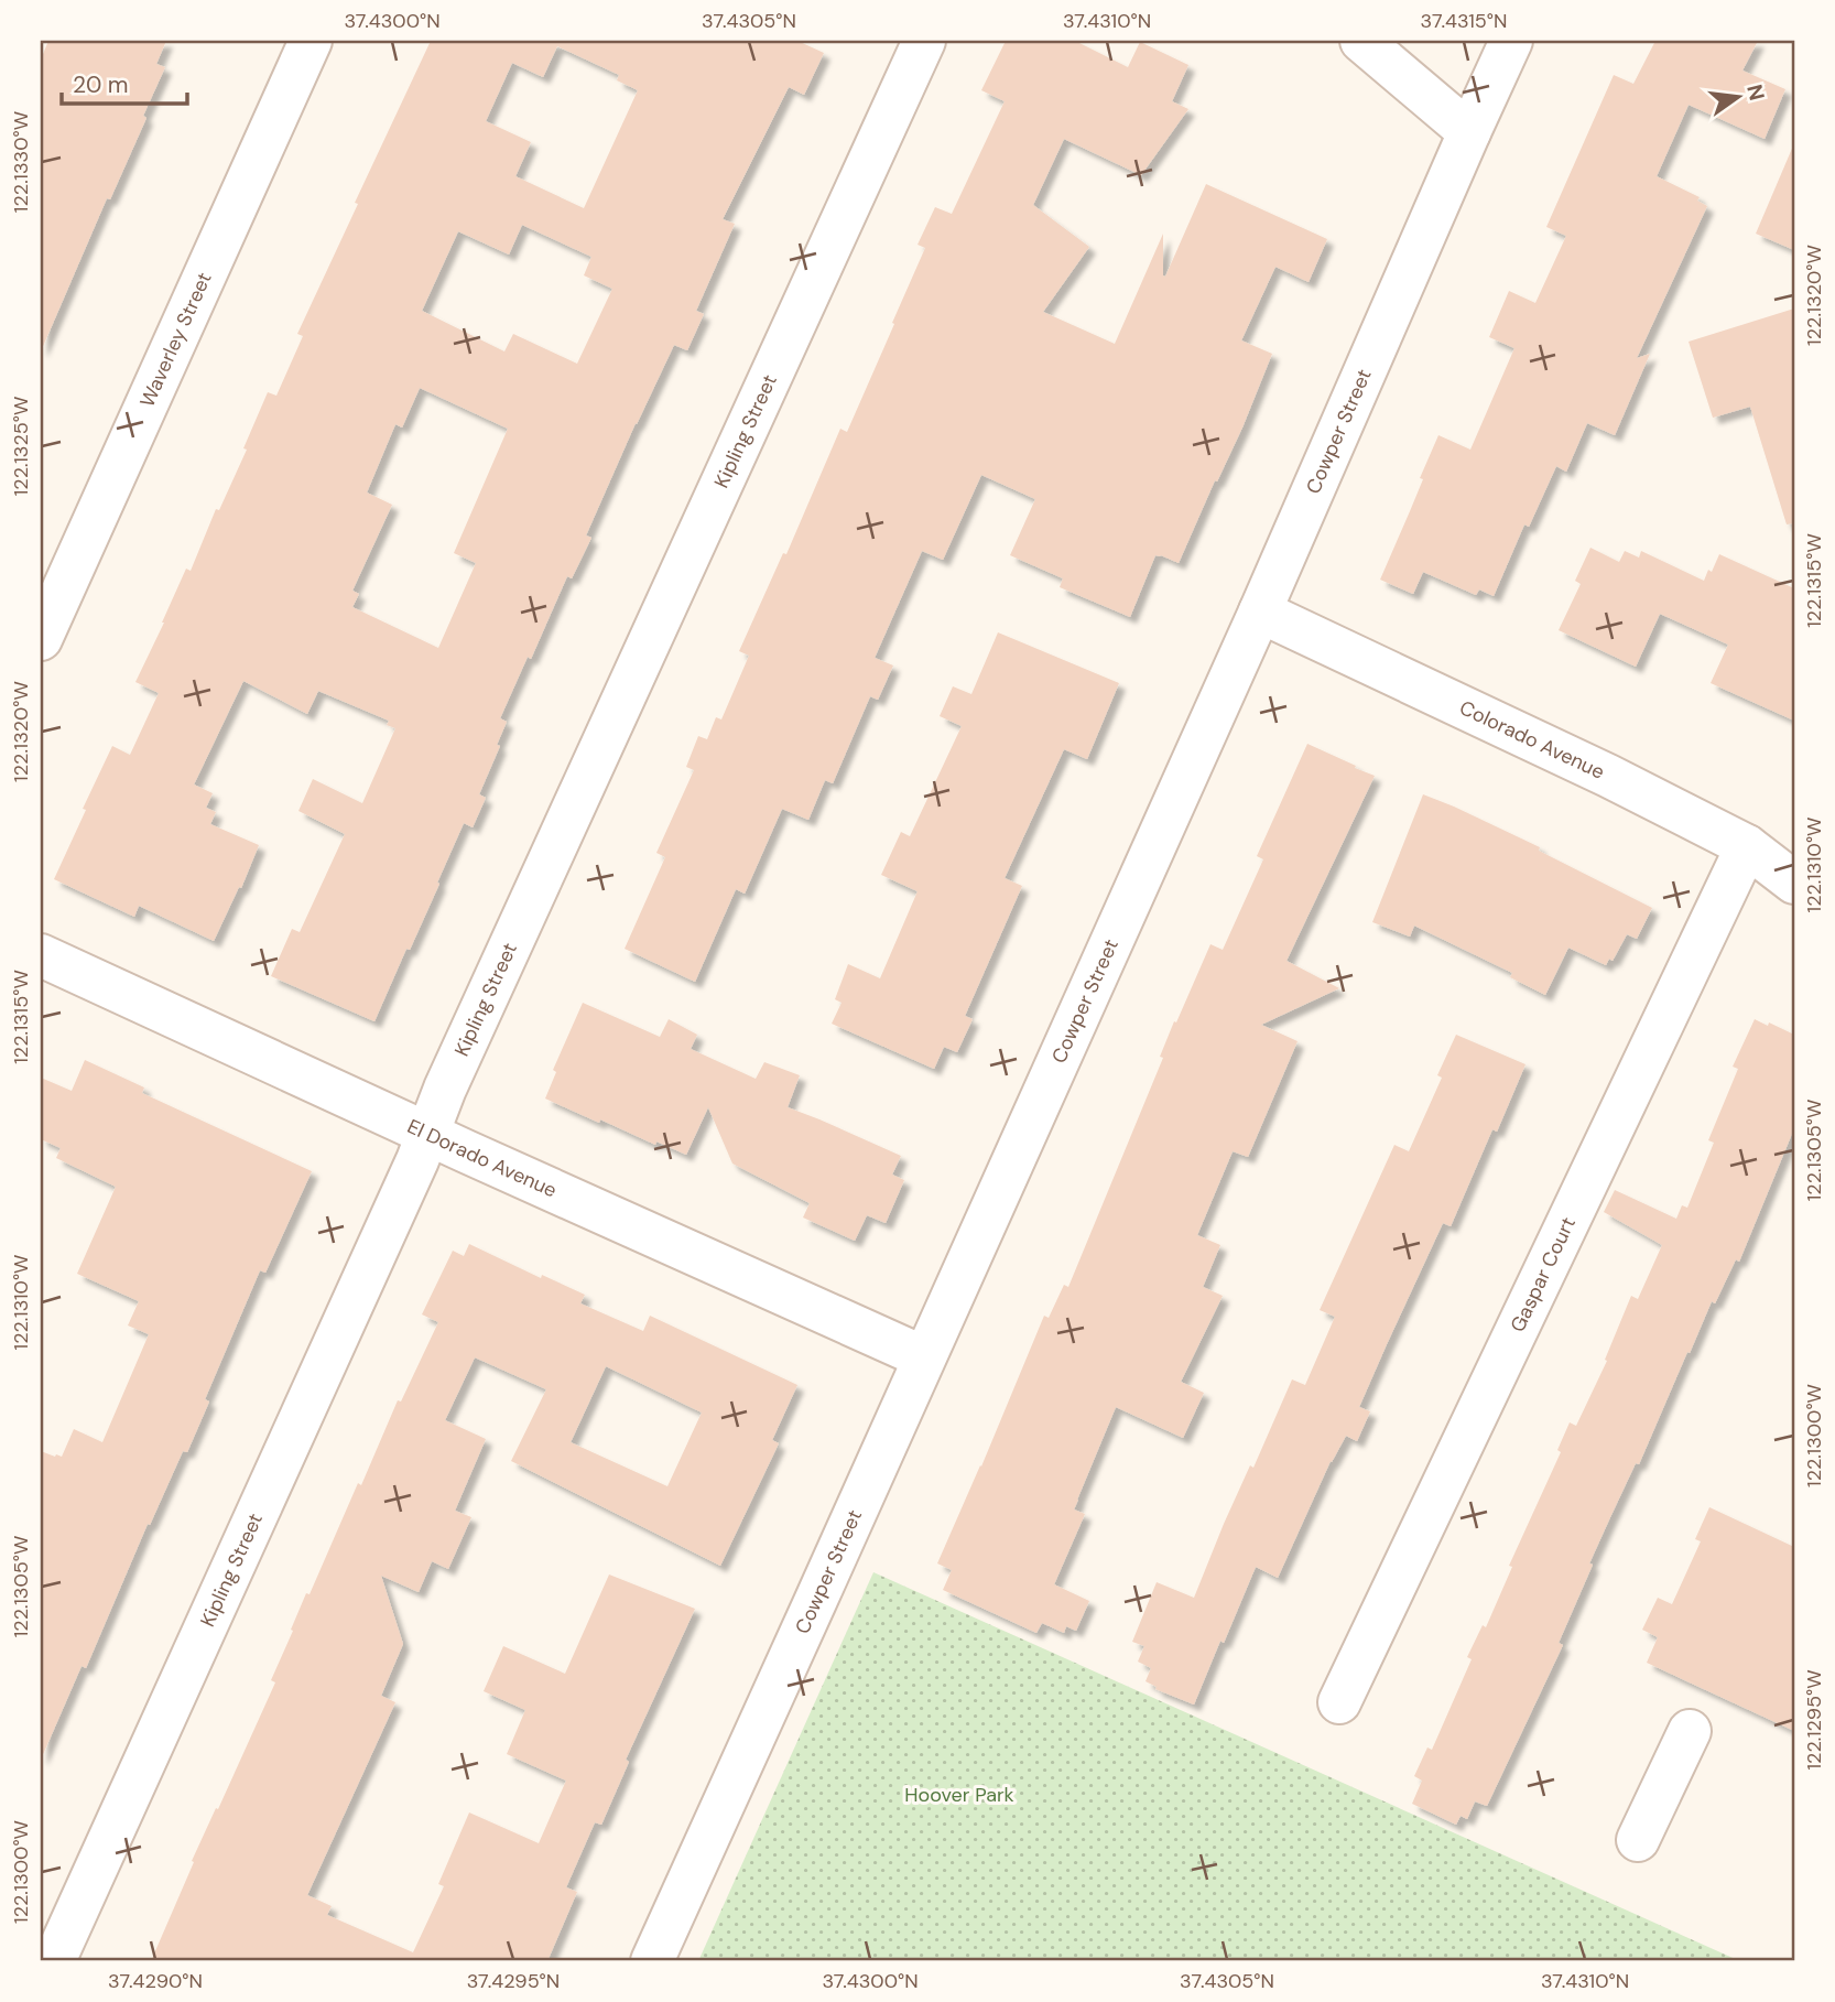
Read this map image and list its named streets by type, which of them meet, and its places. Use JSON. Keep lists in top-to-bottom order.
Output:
{
  "streets": {
    "street": [
      "Waverley Street",
      "Cowper Street",
      "Kipling Street",
      "Colorado Avenue",
      "El Dorado Avenue",
      "Gaspar Court"
    ]
  },
  "crossings": [
    ["Cowper Street", "Colorado Avenue"],
    ["Cowper Street", "El Dorado Avenue"],
    ["Kipling Street", "El Dorado Avenue"],
    ["Colorado Avenue", "Gaspar Court"]
  ],
  "parks": ["Hoover Park"],
  "scale_bar": "20 m",
  "north": "right",
  "coordinates": [
    "37.4300°N",
    "37.4305°N",
    "37.4310°N",
    "37.4315°N",
    "122.1330°W",
    "122.1320°W",
    "122.1325°W",
    "122.1315°W",
    "122.1310°W",
    "122.1305°W",
    "122.1300°W",
    "122.1295°W",
    "37.4290°N",
    "37.4295°N"
  ]
}
